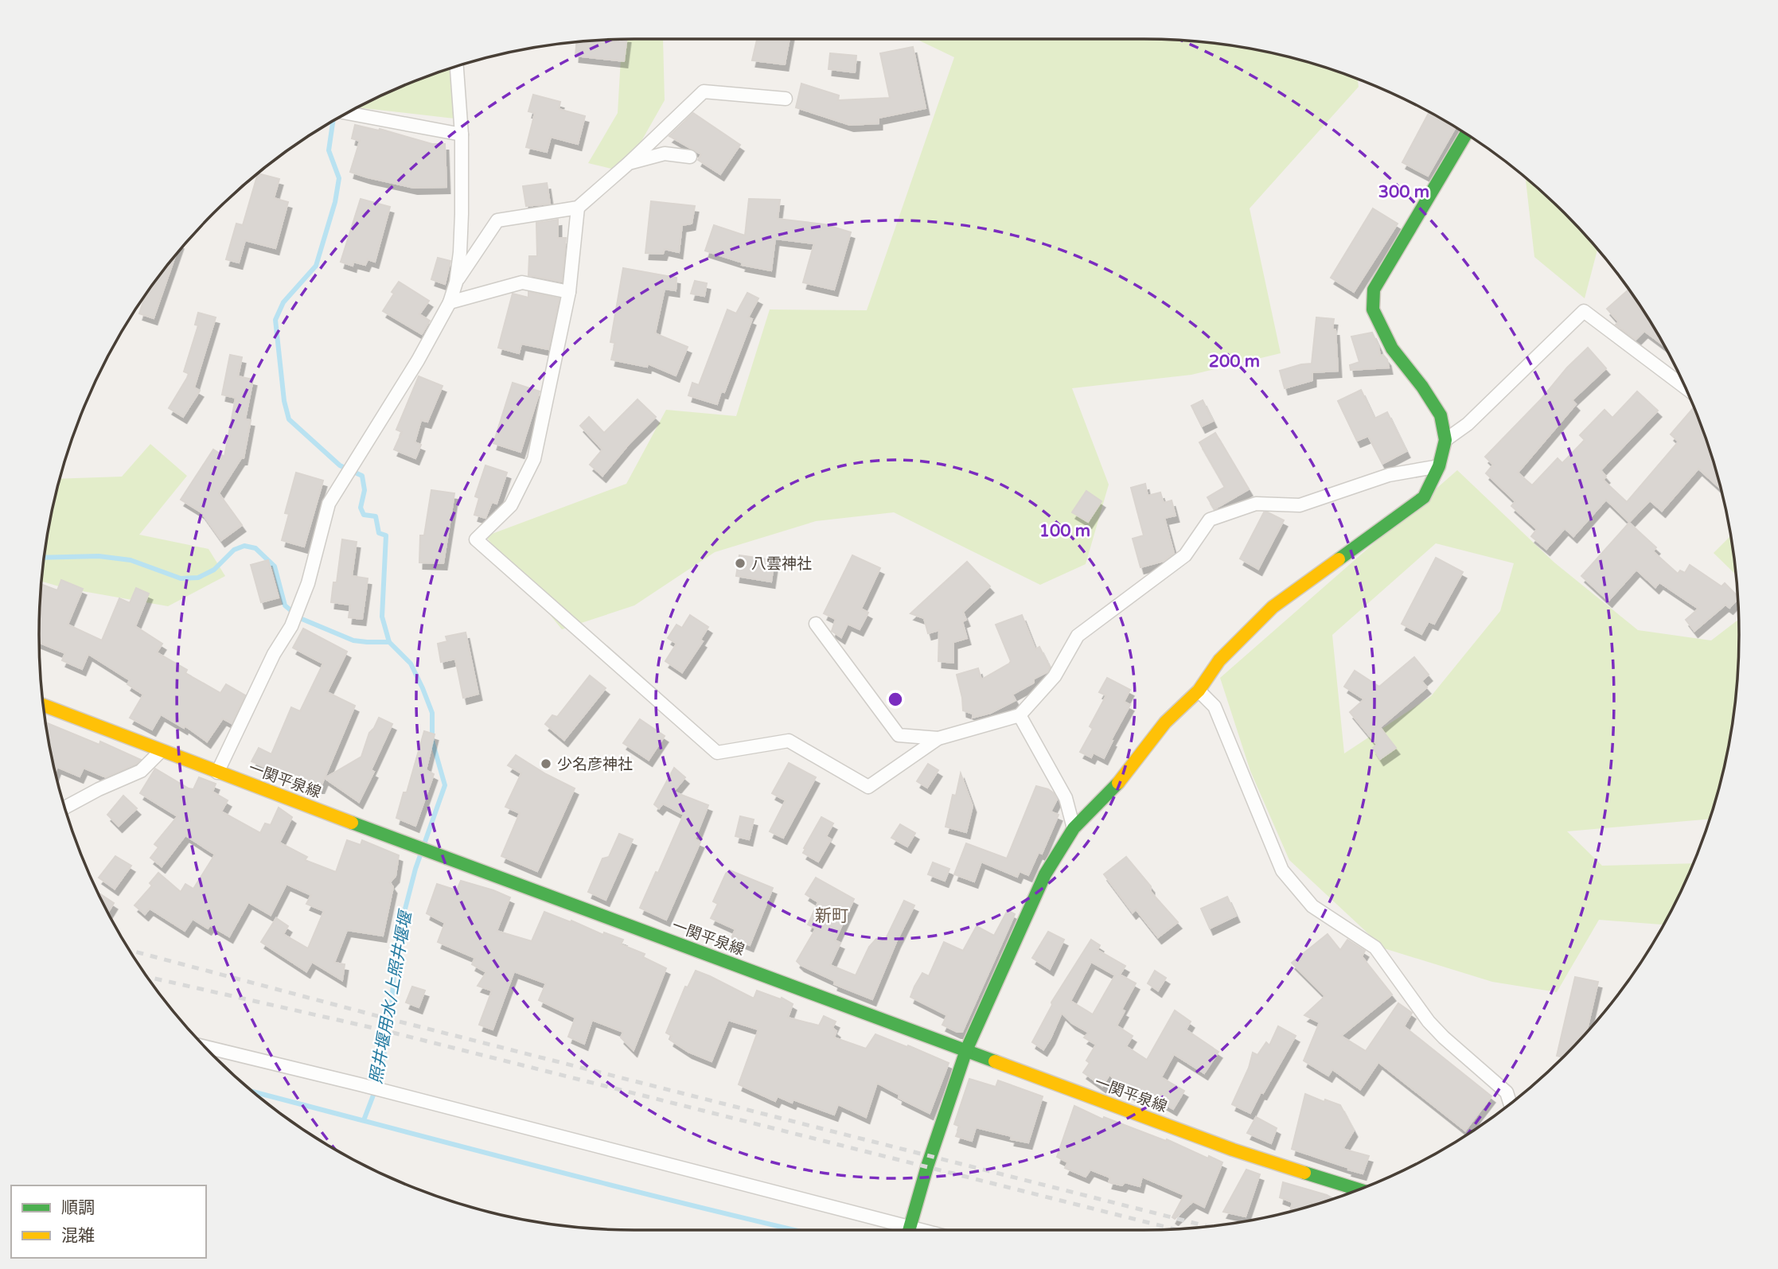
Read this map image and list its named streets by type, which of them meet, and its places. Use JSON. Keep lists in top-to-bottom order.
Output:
{
  "streets": {
    "main road": ["一関平泉線"]
  },
  "districts": ["新町"],
  "water": ["照井堰用水/上照井堰堰"],
  "places": ["八雲神社", "少名彦神社"],
  "legend": ["順調", "混雑"],
  "rings": ["300 m", "200 m", "100 m"]
}
